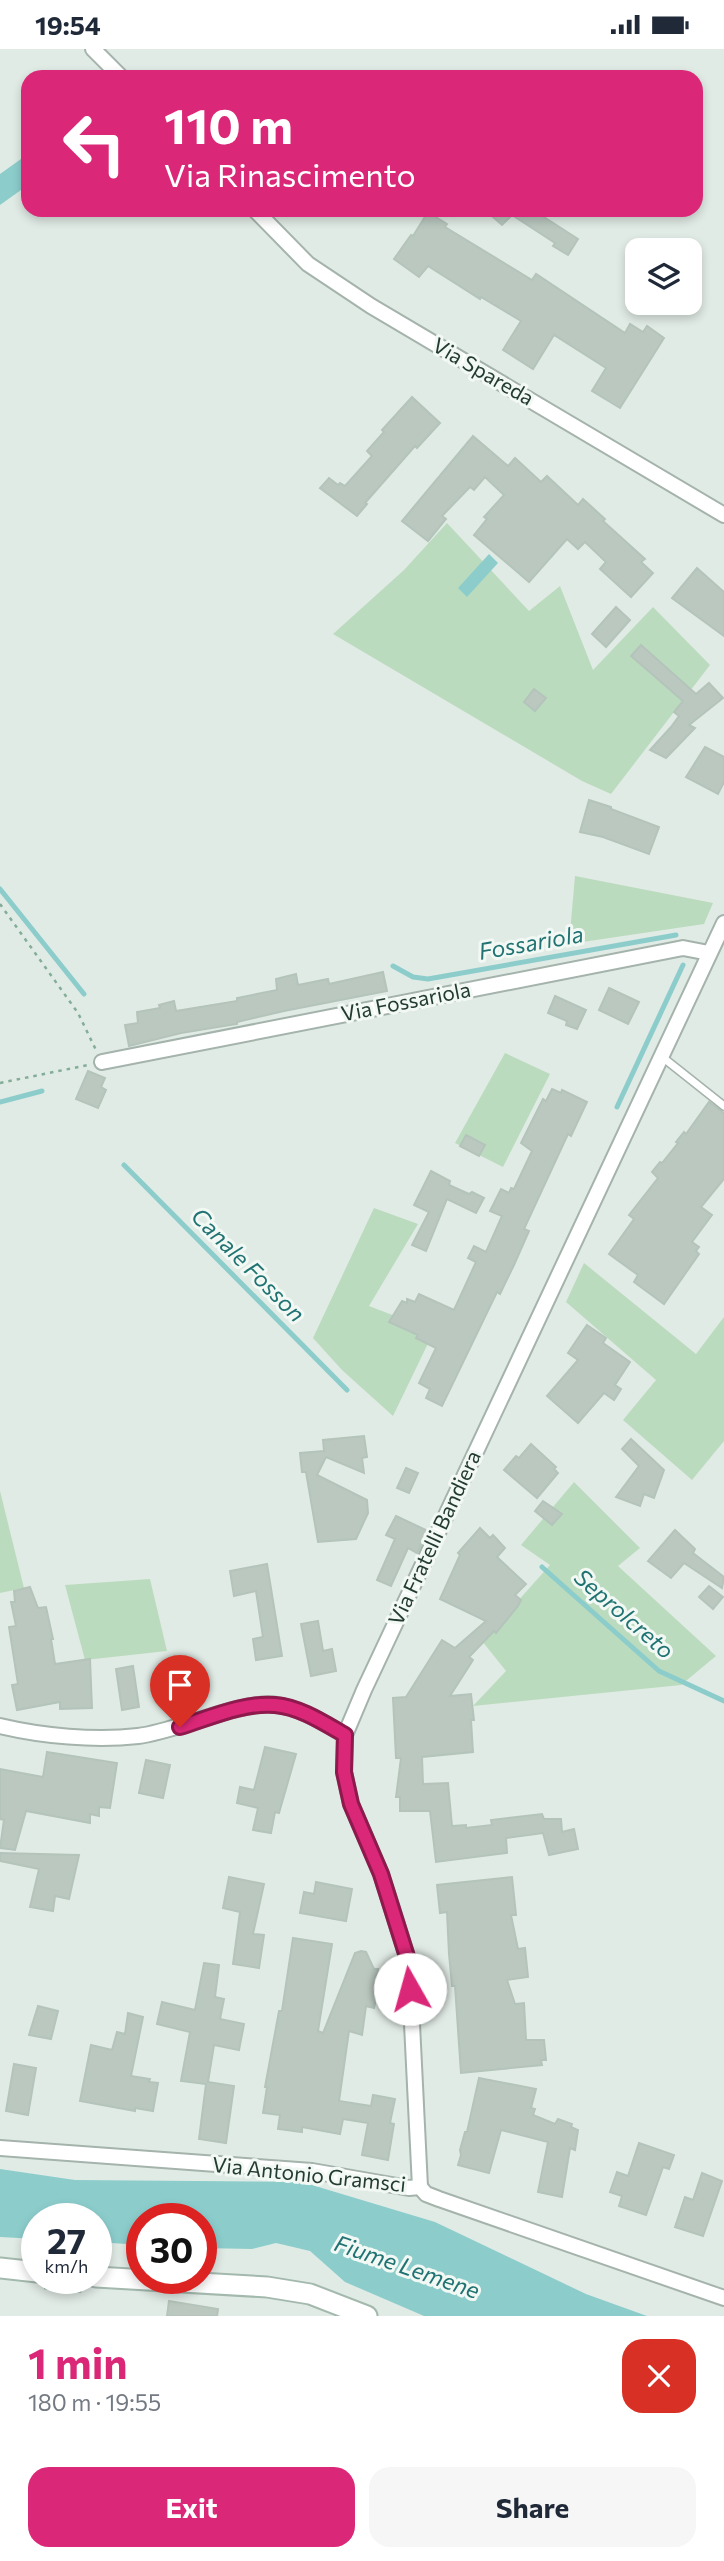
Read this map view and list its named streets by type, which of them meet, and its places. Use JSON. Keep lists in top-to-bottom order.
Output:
{
  "streets": {
    "street": [
      "Via Spareda",
      "Via Fossariola",
      "Via Fratelli Bandiera",
      "Via Antonio Gramsci"
    ]
  },
  "crossings": [
    ["Via Fossariola", "Via Fratelli Bandiera"],
    ["Via Fratelli Bandiera", "Via Antonio Gramsci"]
  ],
  "water": [
    "Fossariola",
    "Canale Fosson",
    "Seprolcreto",
    "Fiume Lemene"
  ],
  "page": {
    "status": "19:54",
    "turn": ["110 m", "Via Rinascimento"],
    "speed": "27 km/h",
    "limit": "30",
    "heading": ["1 min", "180 m · 19:55"],
    "buttons": ["Exit", "Share"]
  }
}
